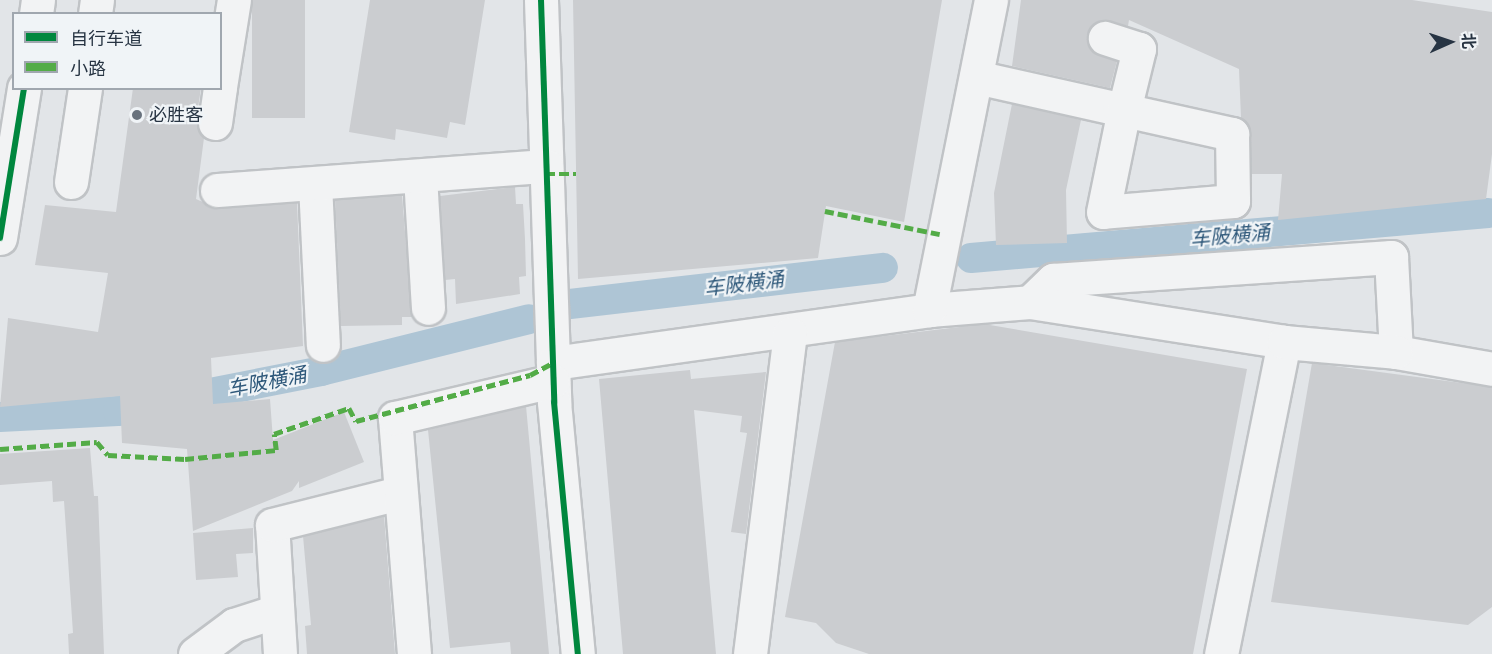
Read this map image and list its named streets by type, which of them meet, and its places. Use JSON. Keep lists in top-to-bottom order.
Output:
{
  "water": ["车陂横涌"],
  "places": ["必胜客"],
  "legend": ["自行车道", "小路"],
  "north": "right"
}
